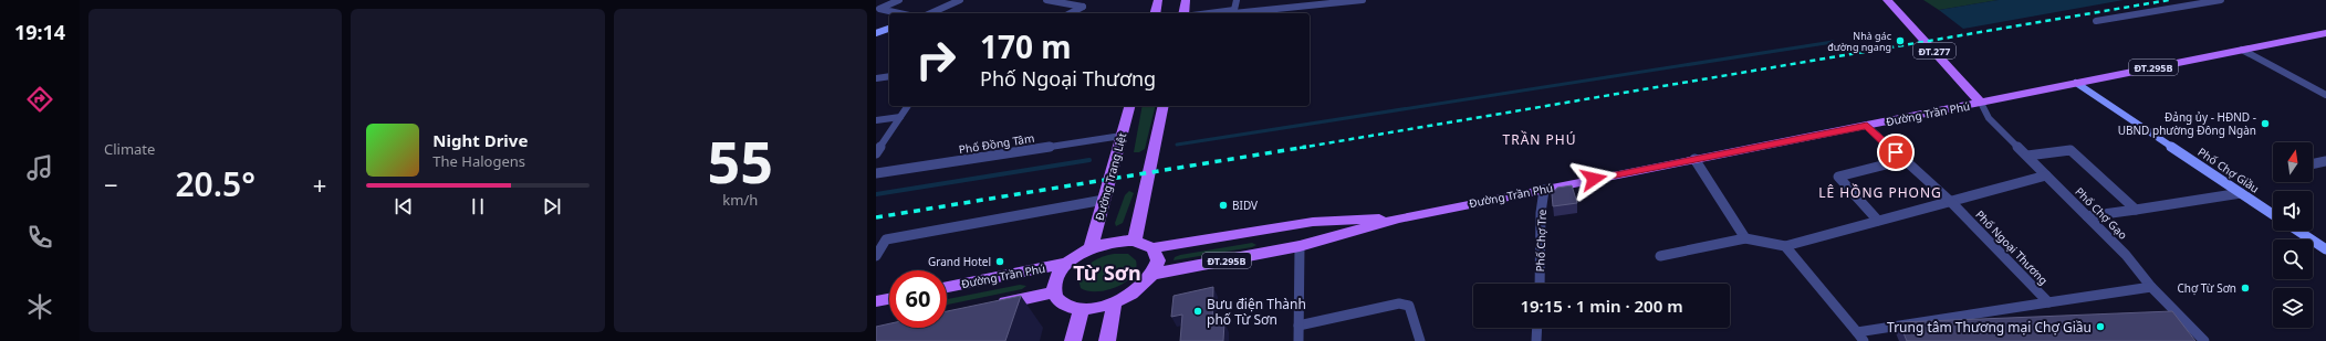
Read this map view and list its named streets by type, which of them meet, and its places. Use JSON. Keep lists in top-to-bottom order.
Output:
{
  "streets": {
    "main road": [
      "ĐT.277",
      "ĐT.295B",
      "Đường Trần Phú",
      "Đường Trang Liệt"
    ],
    "street": [
      "Phố Đồng Tâm",
      "Phố Chợ Giầu",
      "Phố Chợ Gạo",
      "Phố Chợ Tre",
      "Phố Ngoại Thương"
    ]
  },
  "crossings": [
    ["ĐT.277", "Đường Trần Phú"],
    ["ĐT.277", "Phố Chợ Gạo"],
    ["Đường Trần Phú", "Phố Chợ Giầu"],
    ["Đường Trần Phú", "Phố Chợ Gạo"],
    ["Đường Trần Phú", "Phố Chợ Tre"],
    ["Đường Trần Phú", "Phố Ngoại Thương"],
    ["Phố Đồng Tâm", "Đường Trang Liệt"]
  ],
  "districts": ["TRẦN PHÚ", "LÊ HỒNG PHONG", "Từ Sơn"],
  "places": [
    "Nhà gác đường ngang",
    "Đảng ủy - HĐND - UBND phường Đông Ngàn",
    "BIDV",
    "Grand Hotel",
    "Chợ Từ Sơn",
    "Bưu điện Thành phố Từ Sơn",
    "Trung tâm Thương mại Chợ Giầu"
  ],
  "north": "top",
  "page": {
    "tabs": "19:14",
    "tile": [
      "Climate",
      ["55", "km/h"]
    ],
    "turn": ["170 m", "Phố Ngoại Thương"],
    "song": ["Night Drive", "The Halogens"],
    "heat": ["−", "20.5°", "+"],
    "limit": "60",
    "trip": "19:15 · 1 min · 200 m"
  }
}
